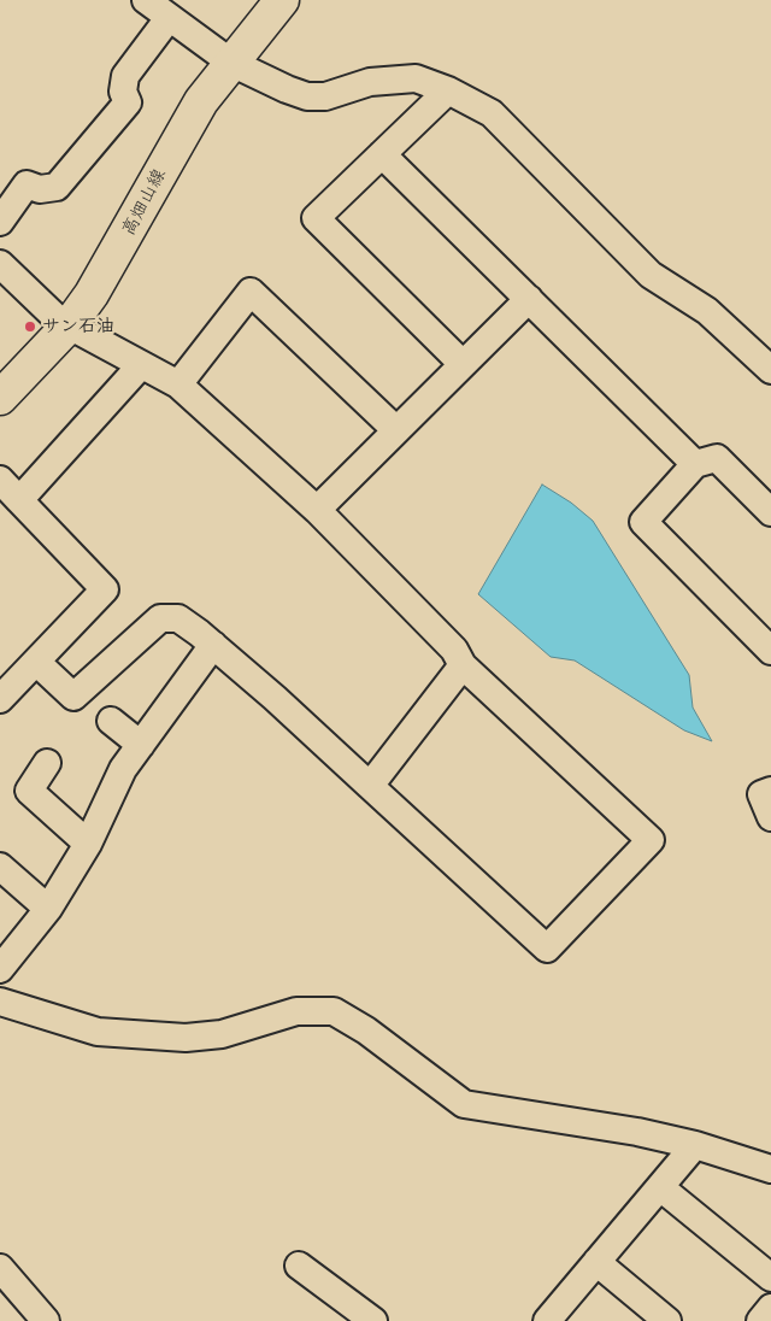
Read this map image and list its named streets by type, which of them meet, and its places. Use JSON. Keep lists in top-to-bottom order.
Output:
{
  "streets": {
    "main road": ["高畑山線"]
  },
  "places": ["サン石油"]
}
